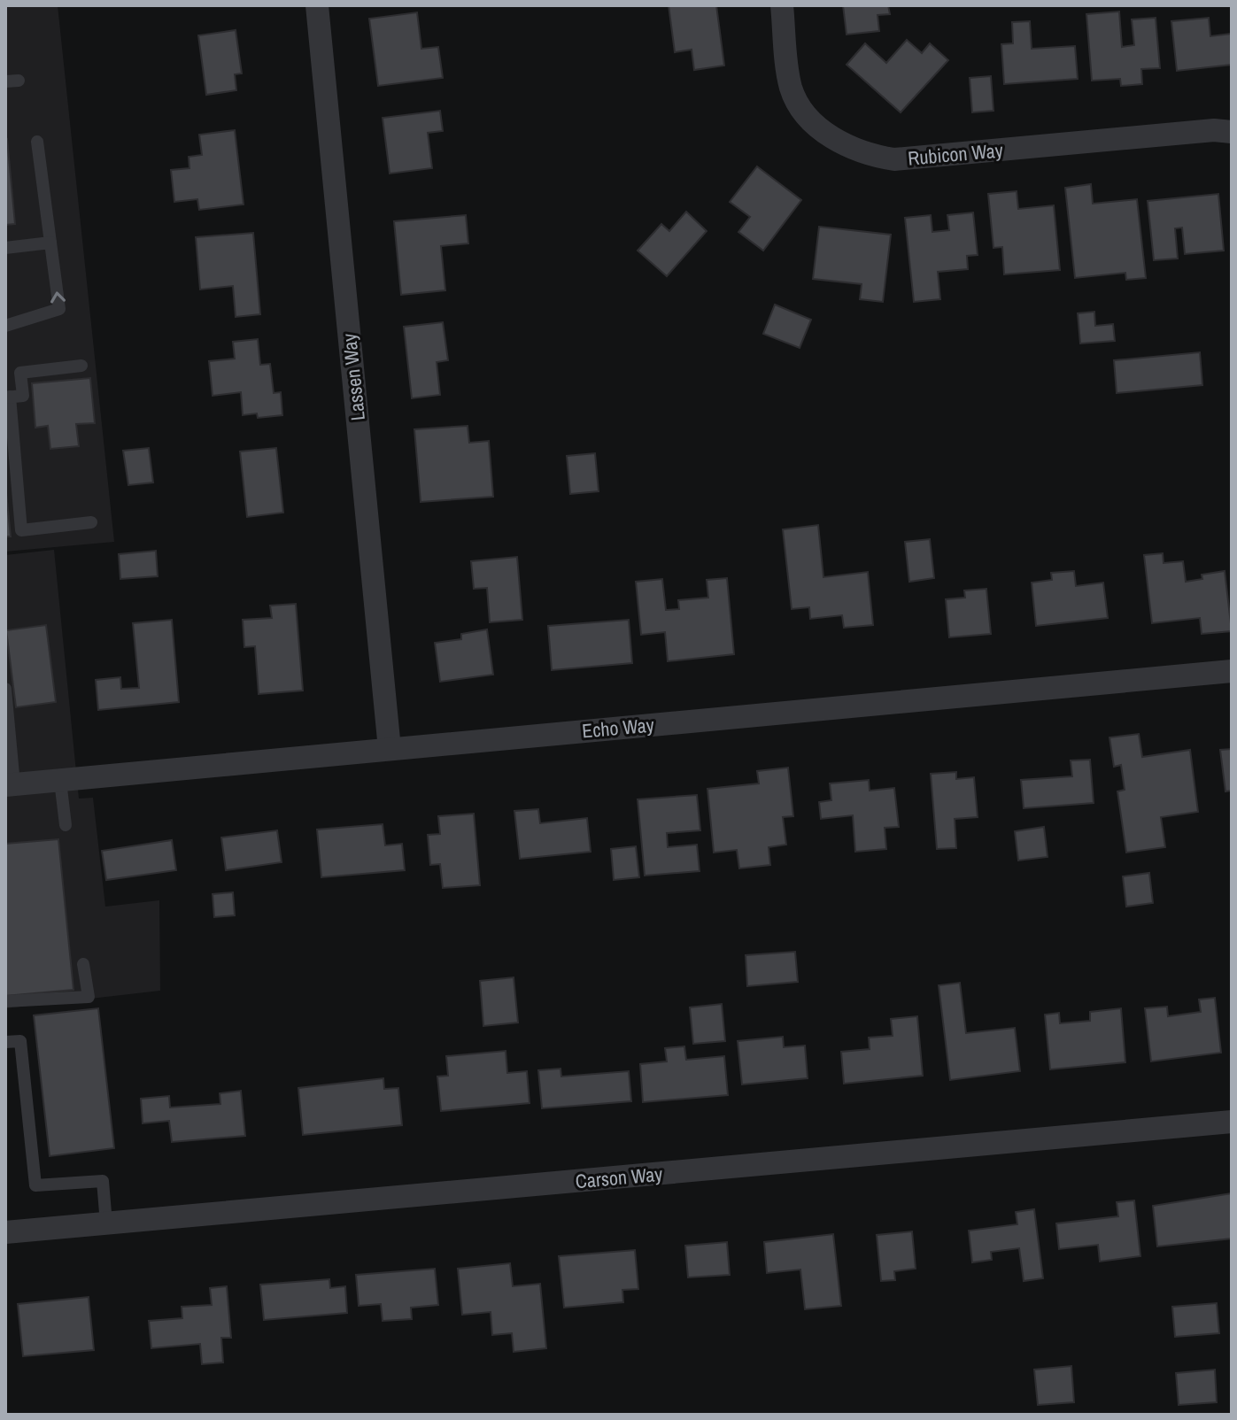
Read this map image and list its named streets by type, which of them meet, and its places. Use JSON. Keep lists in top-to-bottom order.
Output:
{
  "streets": {
    "street": [
      "Rubicon Way",
      "Lassen Way",
      "Echo Way",
      "Carson Way"
    ]
  },
  "crossings": [
    ["Lassen Way", "Echo Way"]
  ]
}
